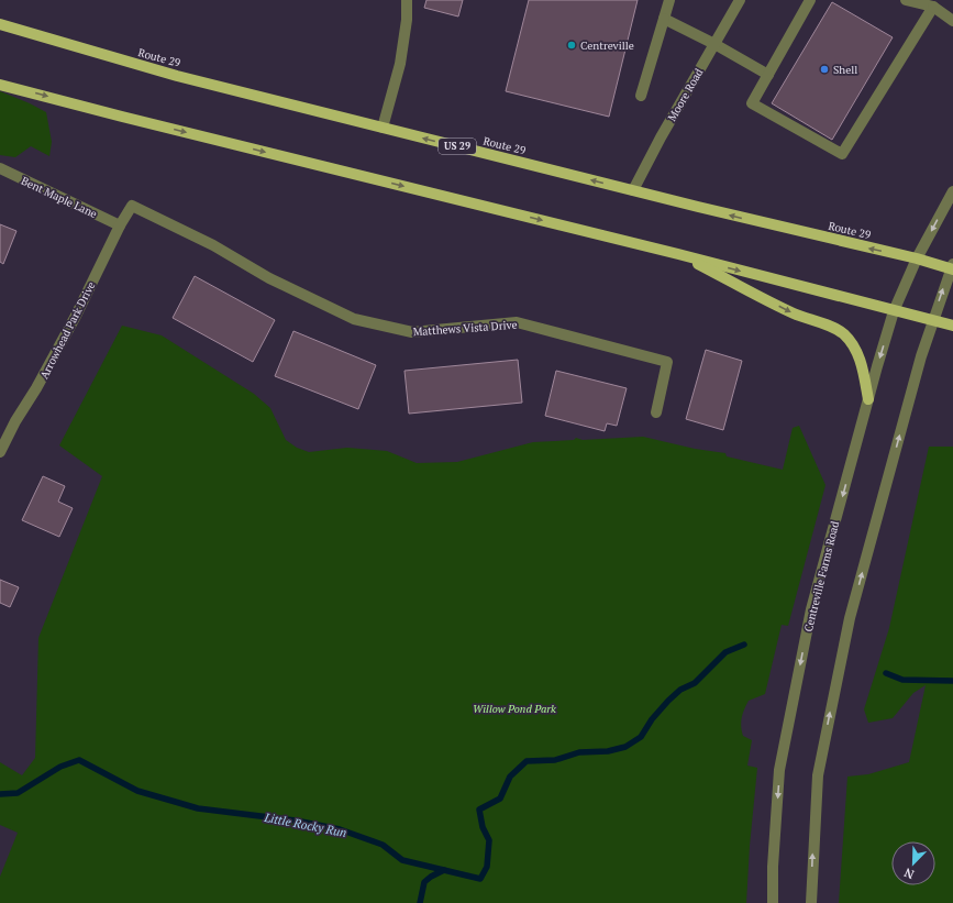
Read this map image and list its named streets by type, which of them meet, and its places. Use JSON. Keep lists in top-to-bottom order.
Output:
{
  "streets": {
    "main road": ["Route 29", "US 29"],
    "street": [
      "Moore Road",
      "Bent Maple Lane",
      "Matthews Vista Drive",
      "Arrowhead Park Drive",
      "Centreville Farms Road"
    ]
  },
  "crossings": [
    ["Route 29", "Moore Road"],
    ["Route 29", "Centreville Farms Road"],
    ["Bent Maple Lane", "Arrowhead Park Drive"],
    ["Matthews Vista Drive", "Arrowhead Park Drive"]
  ],
  "water": ["Little Rocky Run"],
  "parks": ["Willow Pond Park"],
  "places": ["Centreville", "Shell"],
  "north": "bottom left"
}
